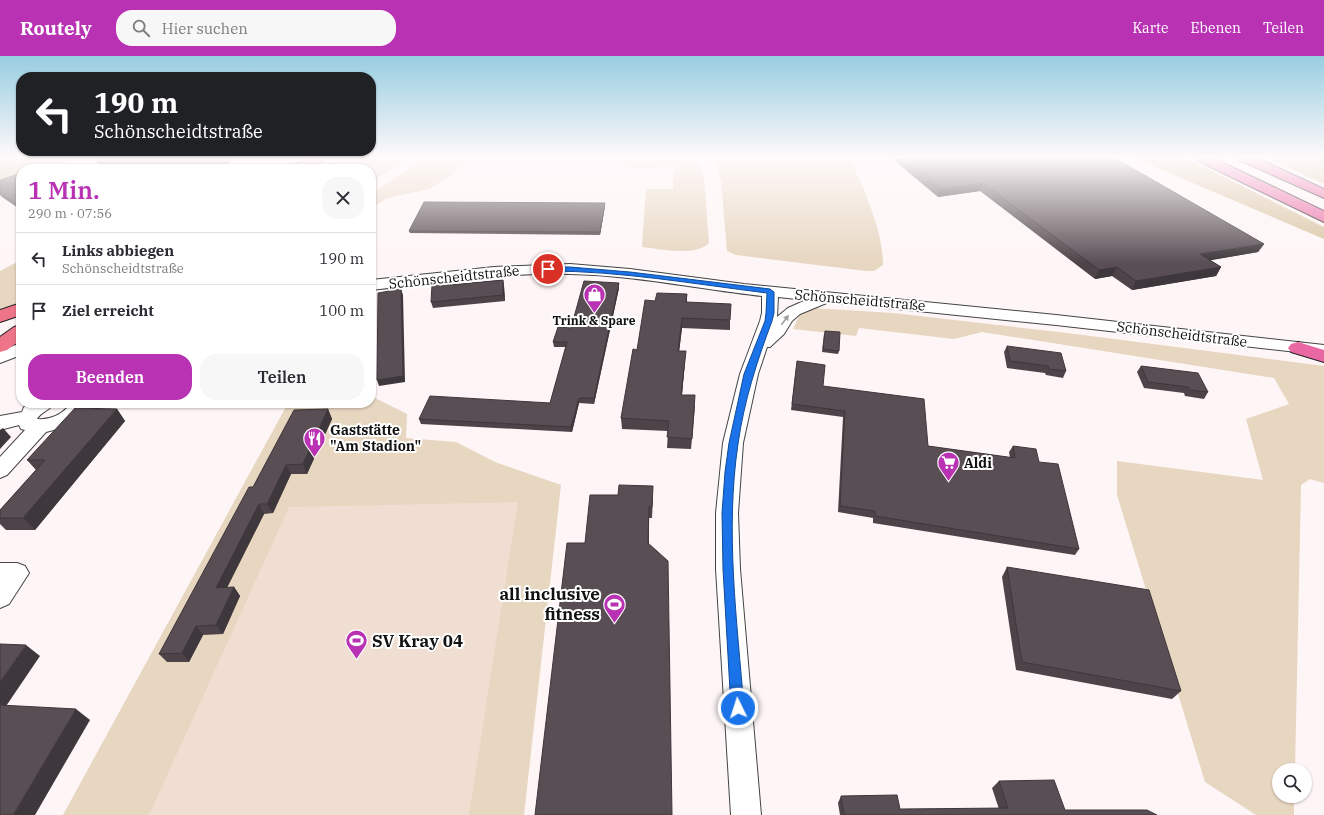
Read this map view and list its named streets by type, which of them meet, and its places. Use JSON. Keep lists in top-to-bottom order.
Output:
{
  "streets": {
    "street": ["Schönscheidtstraße"]
  },
  "places": {
    "shop": ["Trink & Spare"],
    "restaurant": ["Gaststätte \"Am Stadion\""],
    "supermarket": ["Aldi"],
    "sports": ["all inclusive fitness", "SV Kray 04"]
  },
  "page": {
    "header": "Routely",
    "search": "Hier suchen",
    "nav": ["Karte", "Ebenen", "Teilen"],
    "turn": ["190 m", "Schönscheidtstraße"],
    "heading": ["1 Min.", "290 m · 07:56"],
    "list": [
      {
        "name": "Links abbiegen",
        "note": "Schönscheidtstraße",
        "value": "190 m"
      },
      {
        "name": "Ziel erreicht",
        "value": "100 m"
      }
    ],
    "buttons": ["Beenden", "Teilen"]
  }
}
